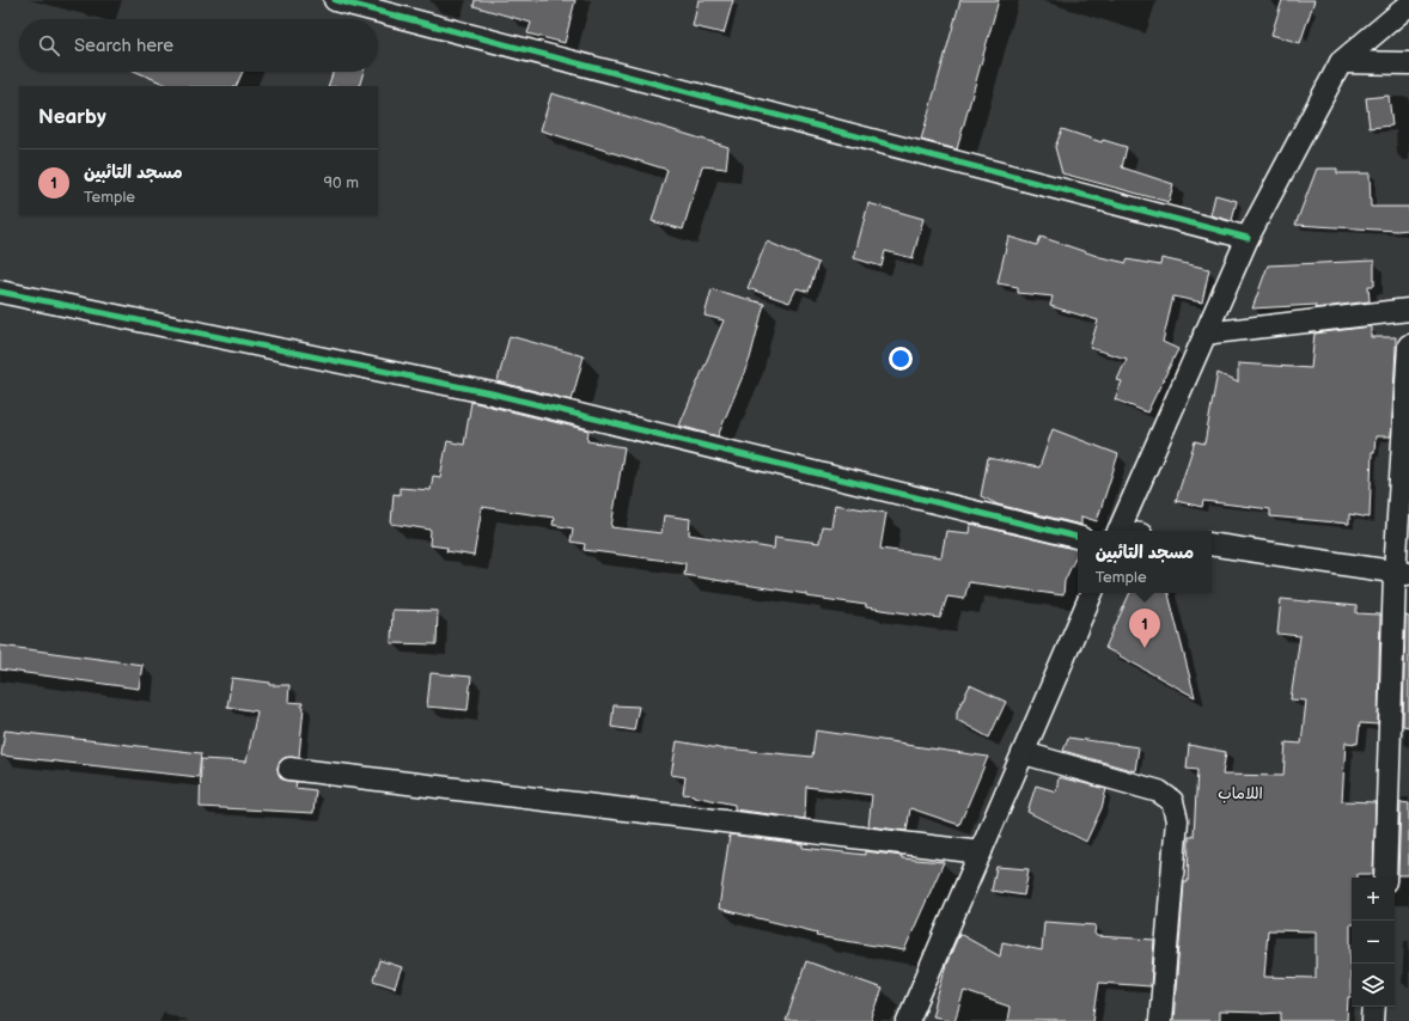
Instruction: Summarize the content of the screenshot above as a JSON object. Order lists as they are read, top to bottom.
{
  "districts": ["اللاماب"],
  "page": {
    "search": "Search here",
    "heading": "Nearby",
    "list": [
      {
        "mark": "1",
        "name": "مسجد التائبين",
        "note": "Temple",
        "value": "90 m"
      }
    ],
    "popup": ["مسجد التائبين", "Temple"],
    "pins": "1",
    "map_buttons": ["+", "−"]
  }
}
